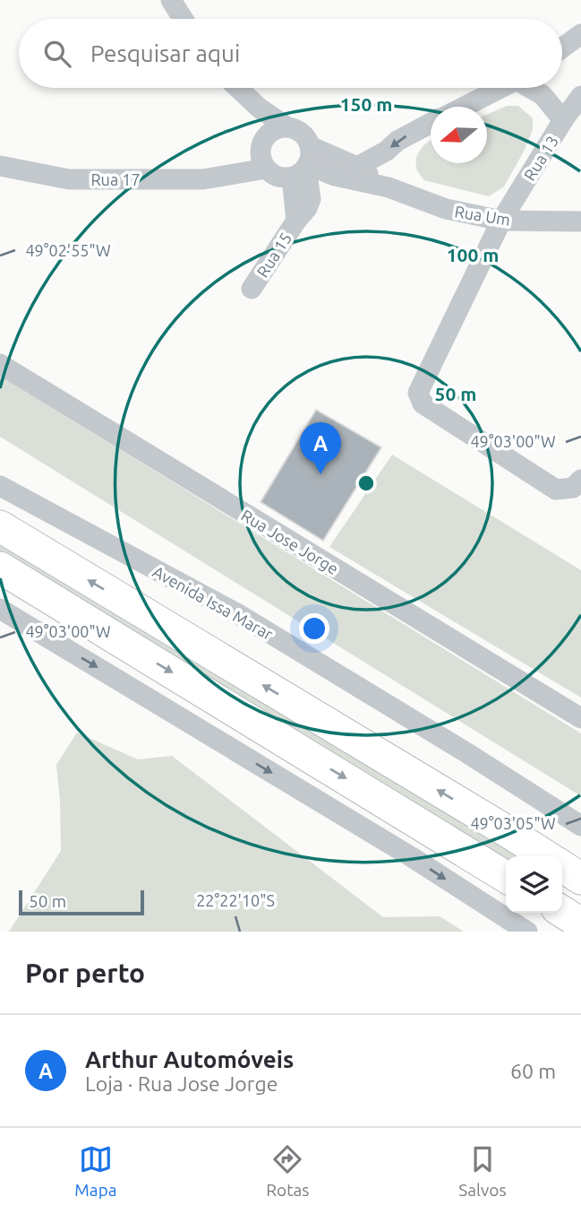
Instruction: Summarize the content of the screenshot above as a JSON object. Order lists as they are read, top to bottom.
{
  "streets": {
    "street": [
      "Rua 13",
      "Rua 17",
      "Rua Um",
      "Rua 15",
      "Rua Jose Jorge",
      "Avenida Issa Marar"
    ]
  },
  "crossings": [
    ["Rua 13", "Rua Um"],
    ["Rua 17", "Rua Um"],
    ["Rua 17", "Rua 15"],
    ["Rua Um", "Rua 15"]
  ],
  "scale_bar": "50 m",
  "north": "left",
  "page": {
    "search": "Pesquisar aqui",
    "pins": "A",
    "scale": "50 m",
    "heading": "Por perto",
    "list": [
      {
        "mark": "A",
        "name": "Arthur Automóveis",
        "note": "Loja · Rua Jose Jorge",
        "value": "60 m"
      }
    ],
    "nav": ["Mapa", "Rotas", "Salvos"]
  },
  "coordinates": [
    "49°02'55\"W",
    "49°03'00\"W",
    "49°03'05\"W",
    "22°22'10\"S"
  ],
  "rings": ["150 m", "100 m", "50 m"]
}
